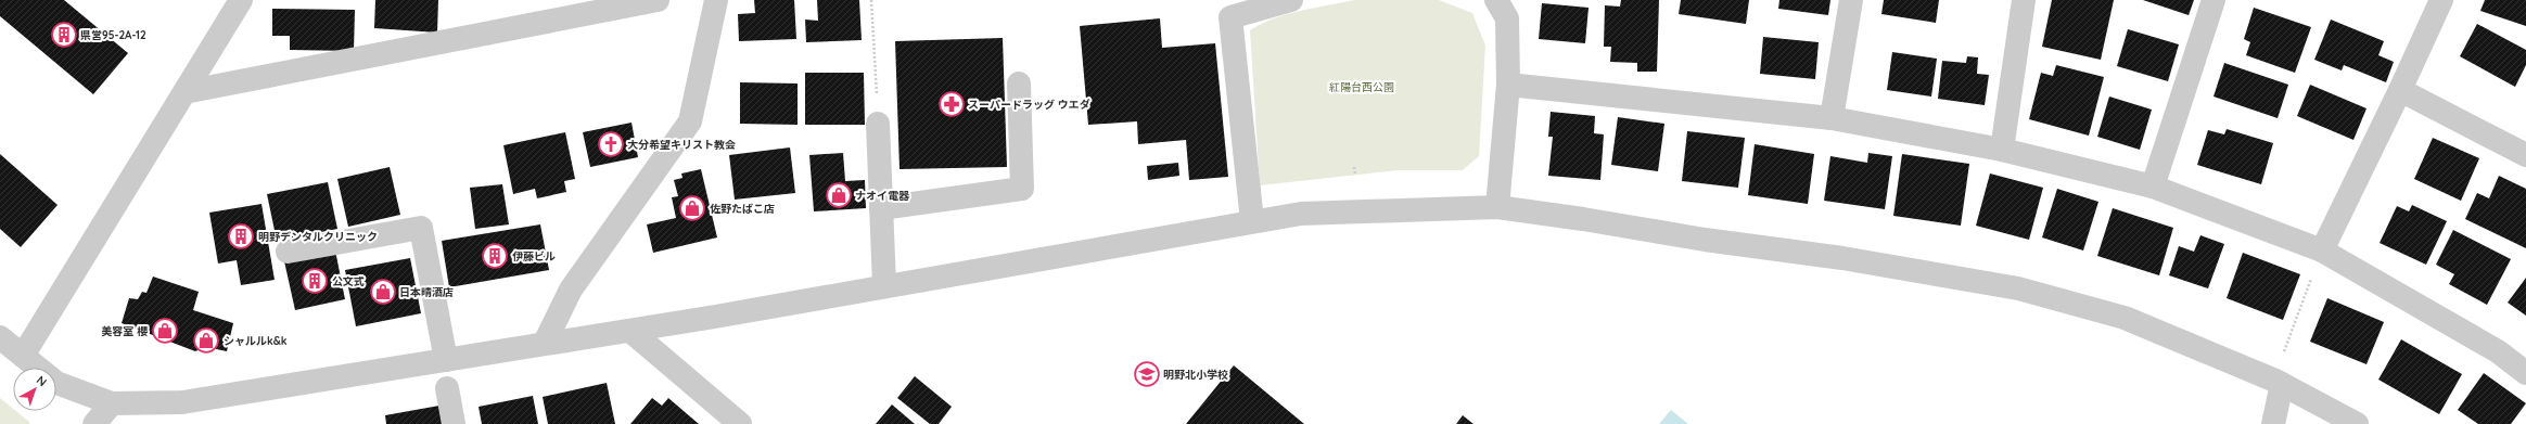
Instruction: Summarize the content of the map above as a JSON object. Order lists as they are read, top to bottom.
{
  "parks": ["紅陽台西公園"],
  "places": {
    "building": [
      "県営95-2A-12",
      "明野デンタルクリニック",
      "伊藤ビル",
      "公文式"
    ],
    "pharmacy": ["スーパードラッグ ウエダ"],
    "church": ["大分希望キリスト教会"],
    "shop": [
      "ナオイ電器",
      "佐野たばこ店",
      "日本晴酒店",
      "美容室 櫻",
      "シャルルk&k"
    ],
    "school or university": ["明野北小学校"]
  },
  "north": "top right"
}
